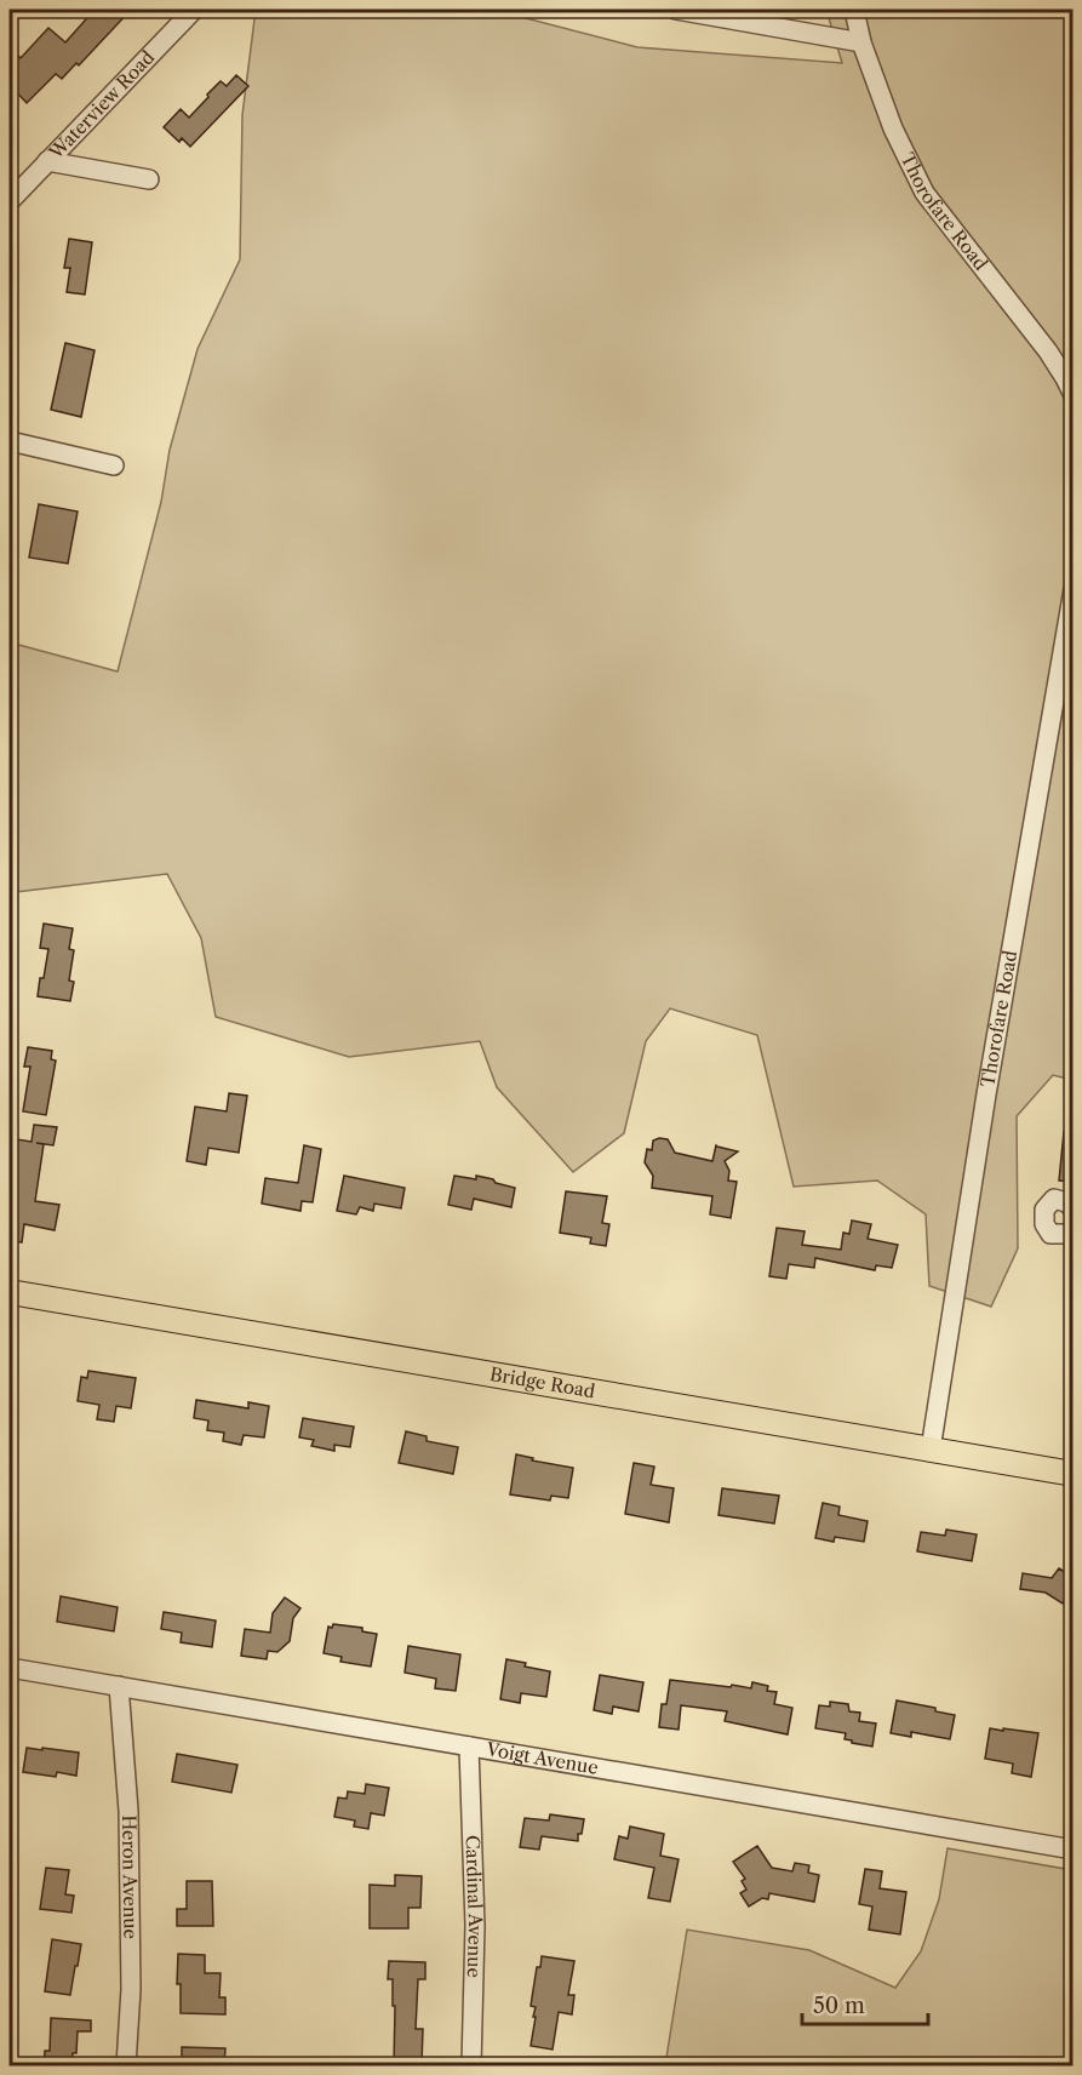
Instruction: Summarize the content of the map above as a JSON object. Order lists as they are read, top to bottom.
{
  "streets": {
    "main road": ["Bridge Road"],
    "street": [
      "Waterview Road",
      "Thorofare Road",
      "Voigt Avenue",
      "Heron Avenue",
      "Cardinal Avenue"
    ]
  },
  "crossings": [
    ["Thorofare Road", "Bridge Road"],
    ["Voigt Avenue", "Heron Avenue"],
    ["Voigt Avenue", "Cardinal Avenue"]
  ],
  "scale_bar": "50 m"
}
